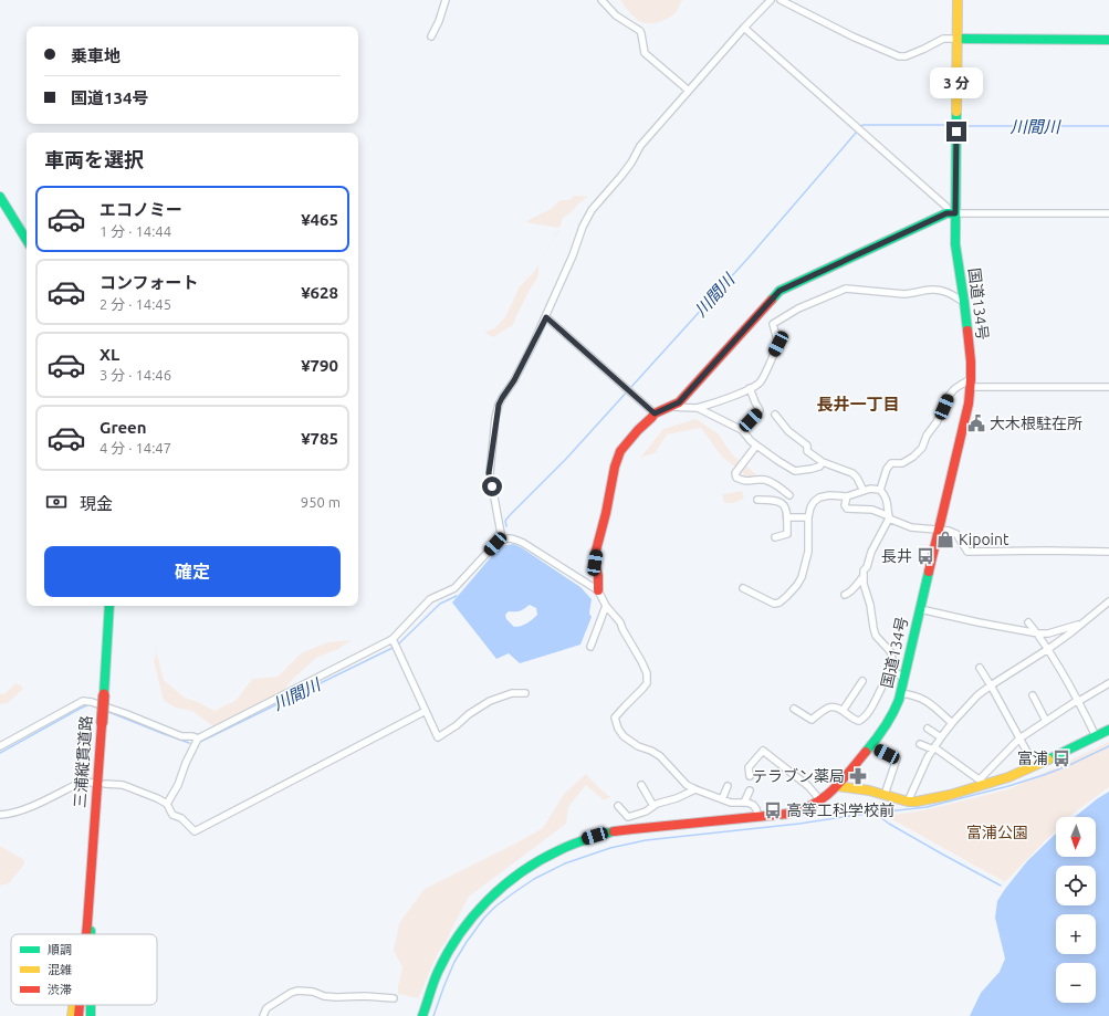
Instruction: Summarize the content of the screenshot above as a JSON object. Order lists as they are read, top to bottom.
{
  "streets": {
    "main road": ["国道134号", "三浦縦貫道路"]
  },
  "districts": ["長井一丁目"],
  "water": ["川間川"],
  "parks": ["富浦公園"],
  "places": {
    "public building": ["大木根駐在所"],
    "shop": ["Kipoint"],
    "bus stop": ["長井", "富浦", "高等工科学校前"],
    "pharmacy": ["テラブン薬局"]
  },
  "legend": ["順調", "混雑", "渋滞"],
  "north": "bottom",
  "page": {
    "banner": ["乗車地", "国道134号"],
    "bubble": "3 分",
    "heading": "車両を選択",
    "list": [
      {
        "name": "エコノミー",
        "note": "1 分 · 14:44",
        "value": "¥465"
      },
      {
        "name": "コンフォート",
        "note": "2 分 · 14:45",
        "value": "¥628"
      },
      {
        "name": "XL",
        "note": "3 分 · 14:46",
        "value": "¥790"
      },
      {
        "name": "Green",
        "note": "4 分 · 14:47",
        "value": "¥785"
      }
    ],
    "pay": ["現金", "950 m"],
    "buttons": "確定",
    "map_buttons": ["+", "−"]
  }
}
